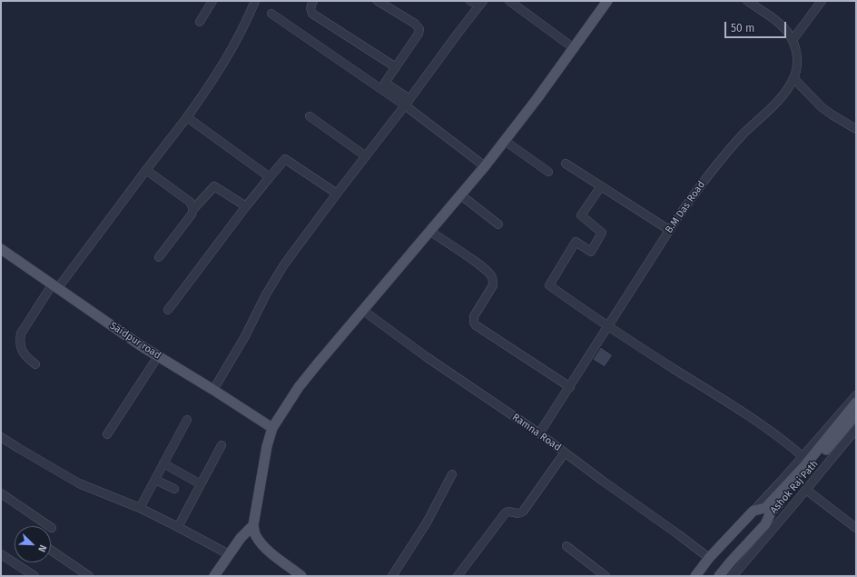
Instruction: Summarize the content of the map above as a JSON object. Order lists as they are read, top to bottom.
{
  "streets": {
    "main road": ["Saidpur road", "Ashok Raj Path"],
    "street": ["B.M Das Road", "Ramna Road"]
  },
  "crossings": [
    ["B.M Das Road", "Ramna Road"],
    ["Ramna Road", "Ashok Raj Path"]
  ],
  "scale_bar": "50 m",
  "north": "bottom right"
}
